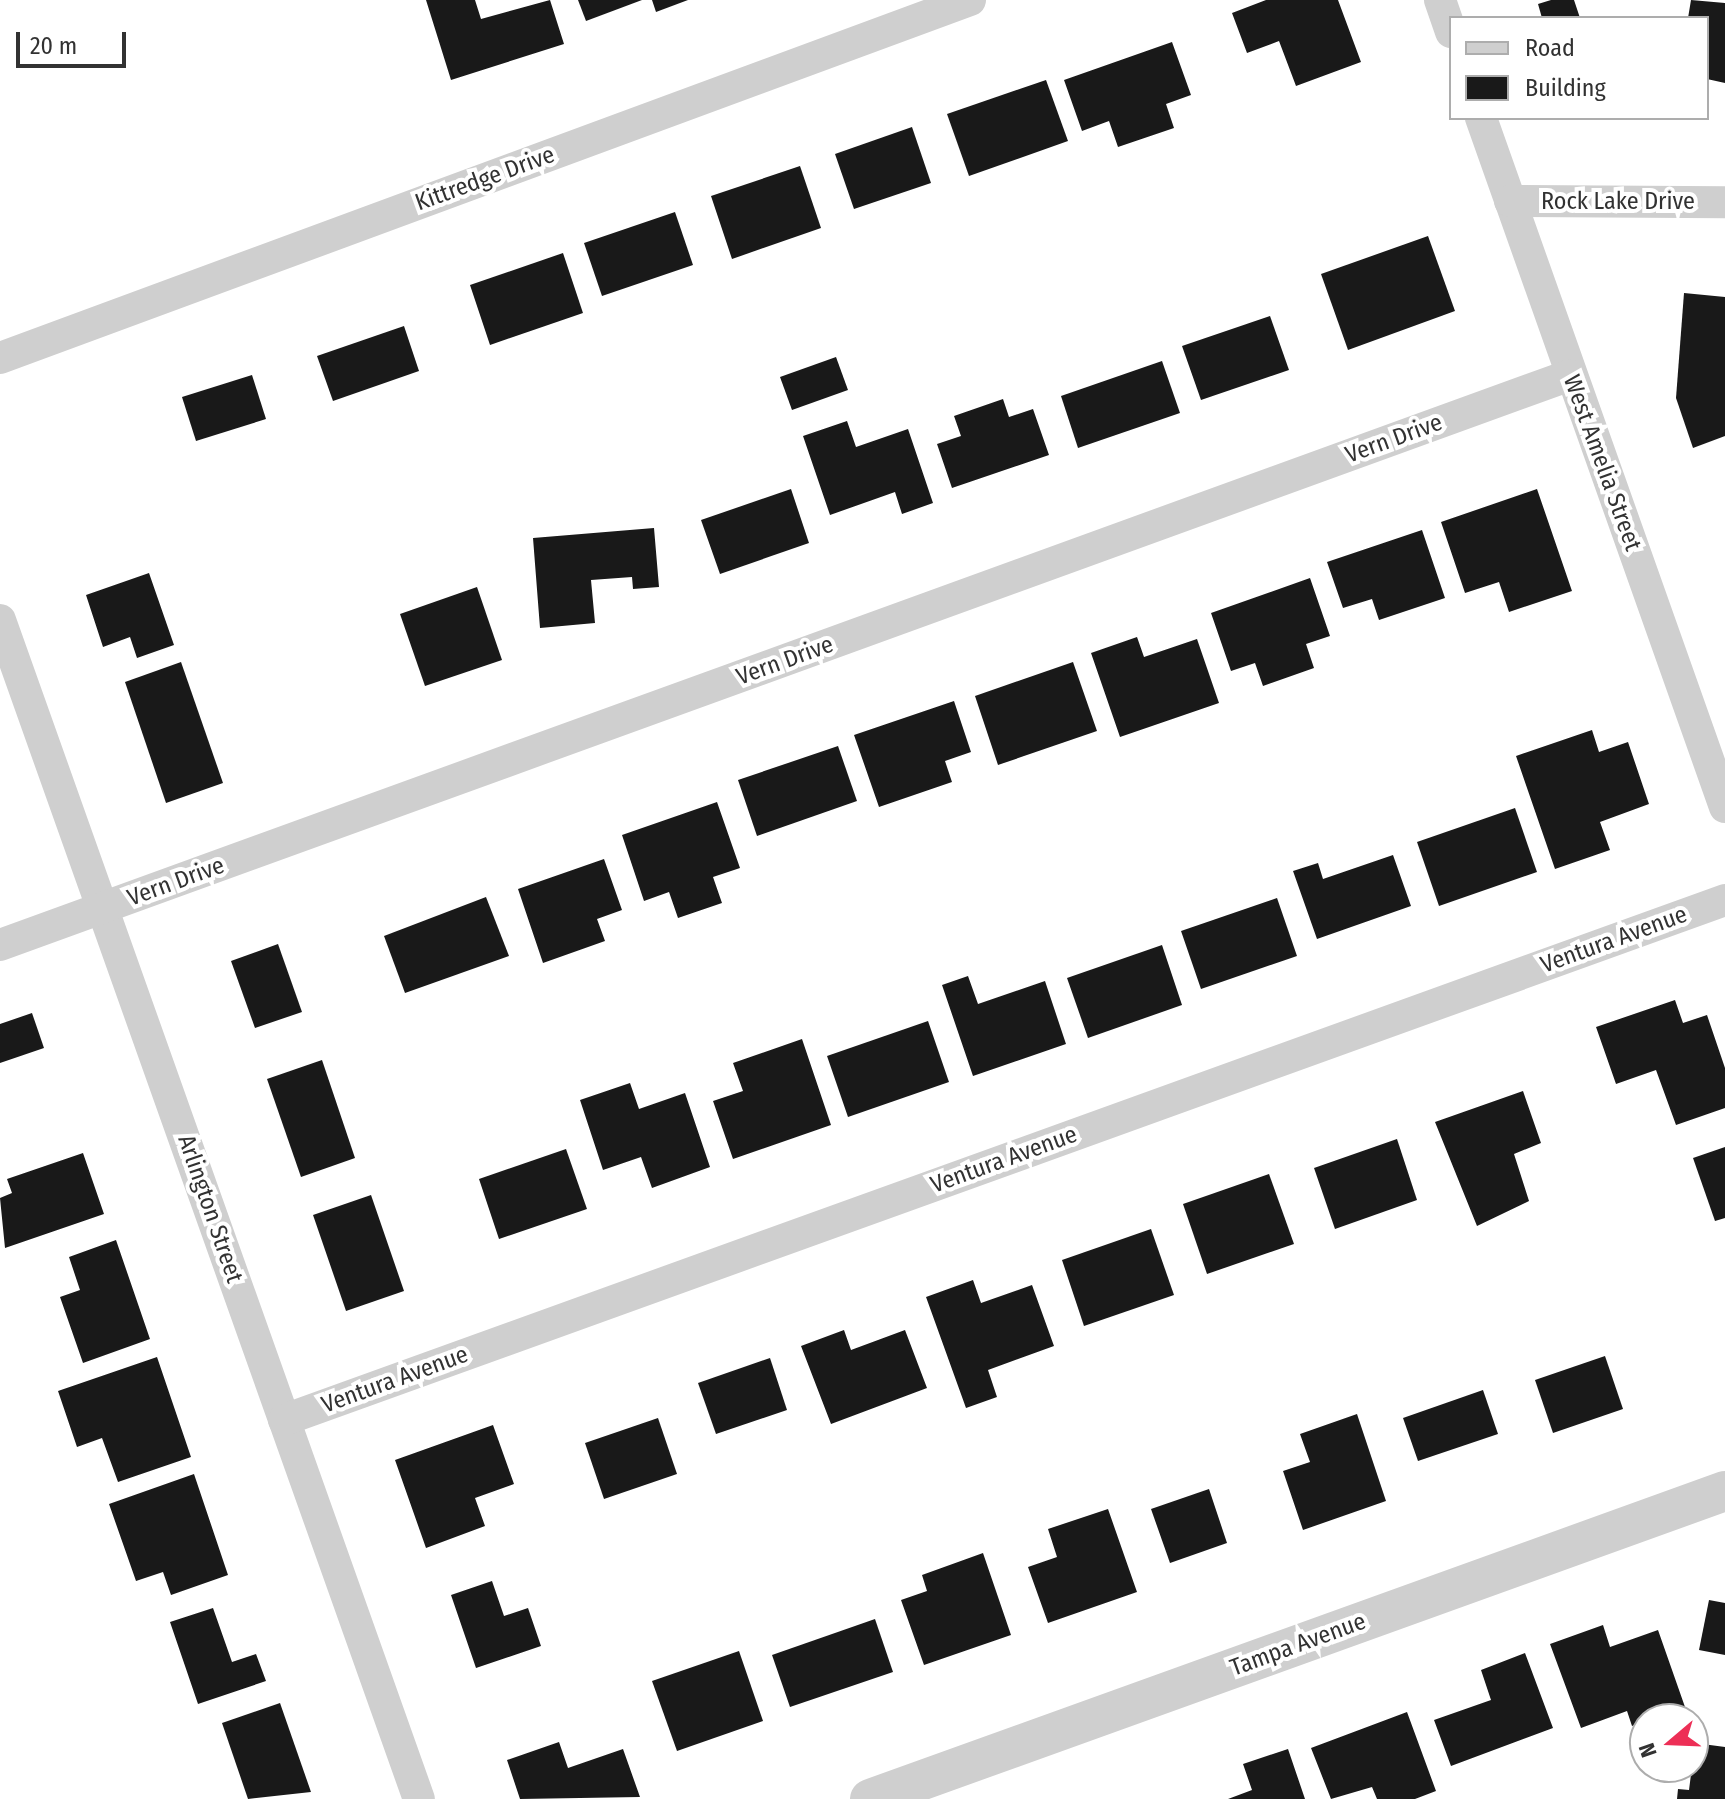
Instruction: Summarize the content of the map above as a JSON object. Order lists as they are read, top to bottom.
{
  "streets": {
    "street": [
      "Kittredge Drive",
      "Rock Lake Drive",
      "Vern Drive",
      "West Amelia Street",
      "Ventura Avenue",
      "Arlington Street",
      "Tampa Avenue"
    ]
  },
  "crossings": [
    ["Rock Lake Drive", "West Amelia Street"],
    ["Vern Drive", "West Amelia Street"],
    ["Vern Drive", "Arlington Street"],
    ["Ventura Avenue", "Arlington Street"]
  ],
  "legend": ["Road", "Building"],
  "scale_bar": "20 m",
  "north": "left"
}
